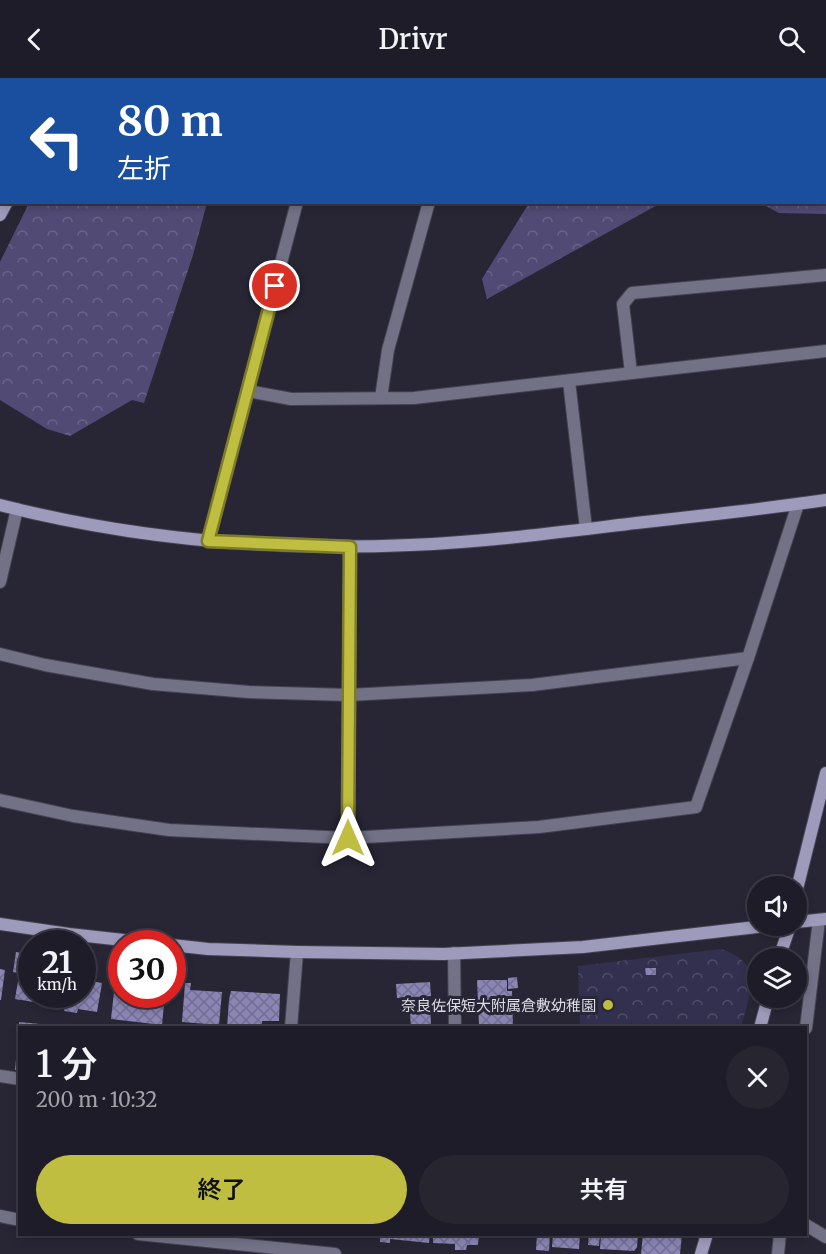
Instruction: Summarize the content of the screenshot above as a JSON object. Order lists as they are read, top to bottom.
{
  "places": ["奈良佐保短大附属倉敷幼稚園"],
  "page": {
    "header": "Drivr",
    "turn": ["80 m", "左折"],
    "speed": "21 km/h",
    "limit": "30",
    "heading": ["1 分", "200 m · 10:32"],
    "buttons": ["終了", "共有"]
  }
}
